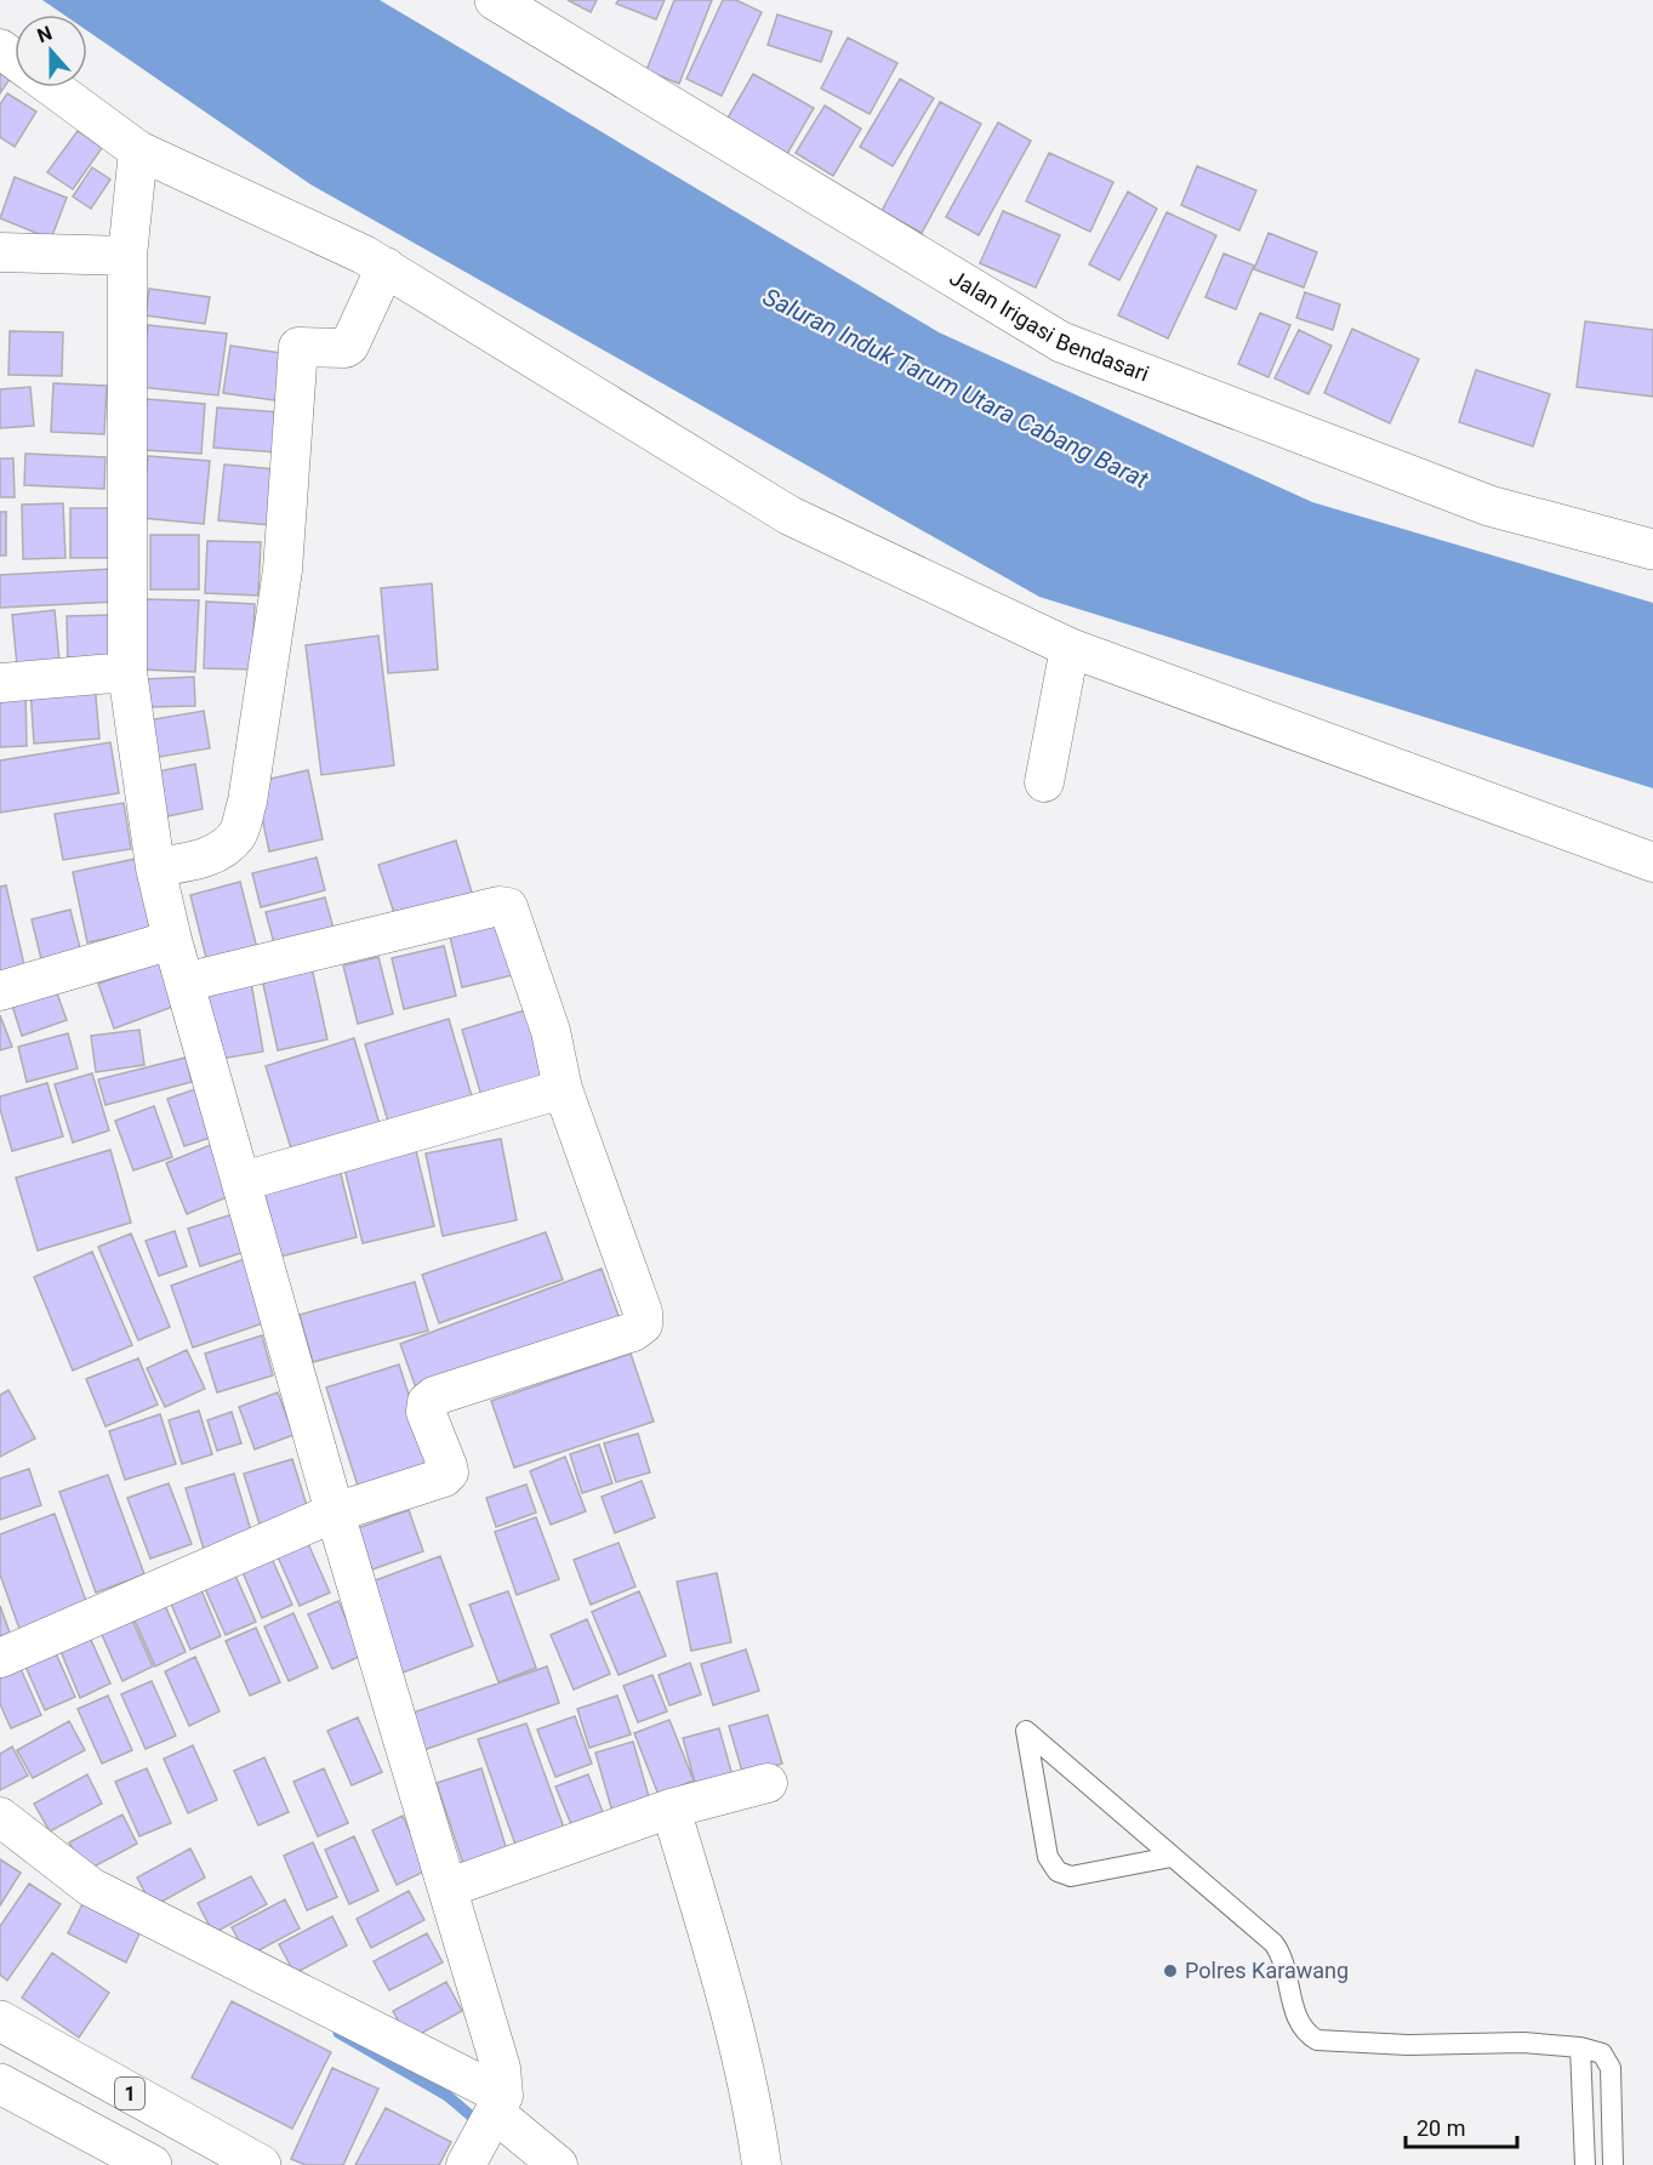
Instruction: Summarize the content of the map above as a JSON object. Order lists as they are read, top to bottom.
{
  "streets": {
    "street": ["Jalan Irigasi Bendasari", "1"]
  },
  "water": ["Saluran Induk Tarum Utara Cabang Barat"],
  "places": ["Polres Karawang"],
  "scale_bar": "20 m",
  "north": "top"
}
